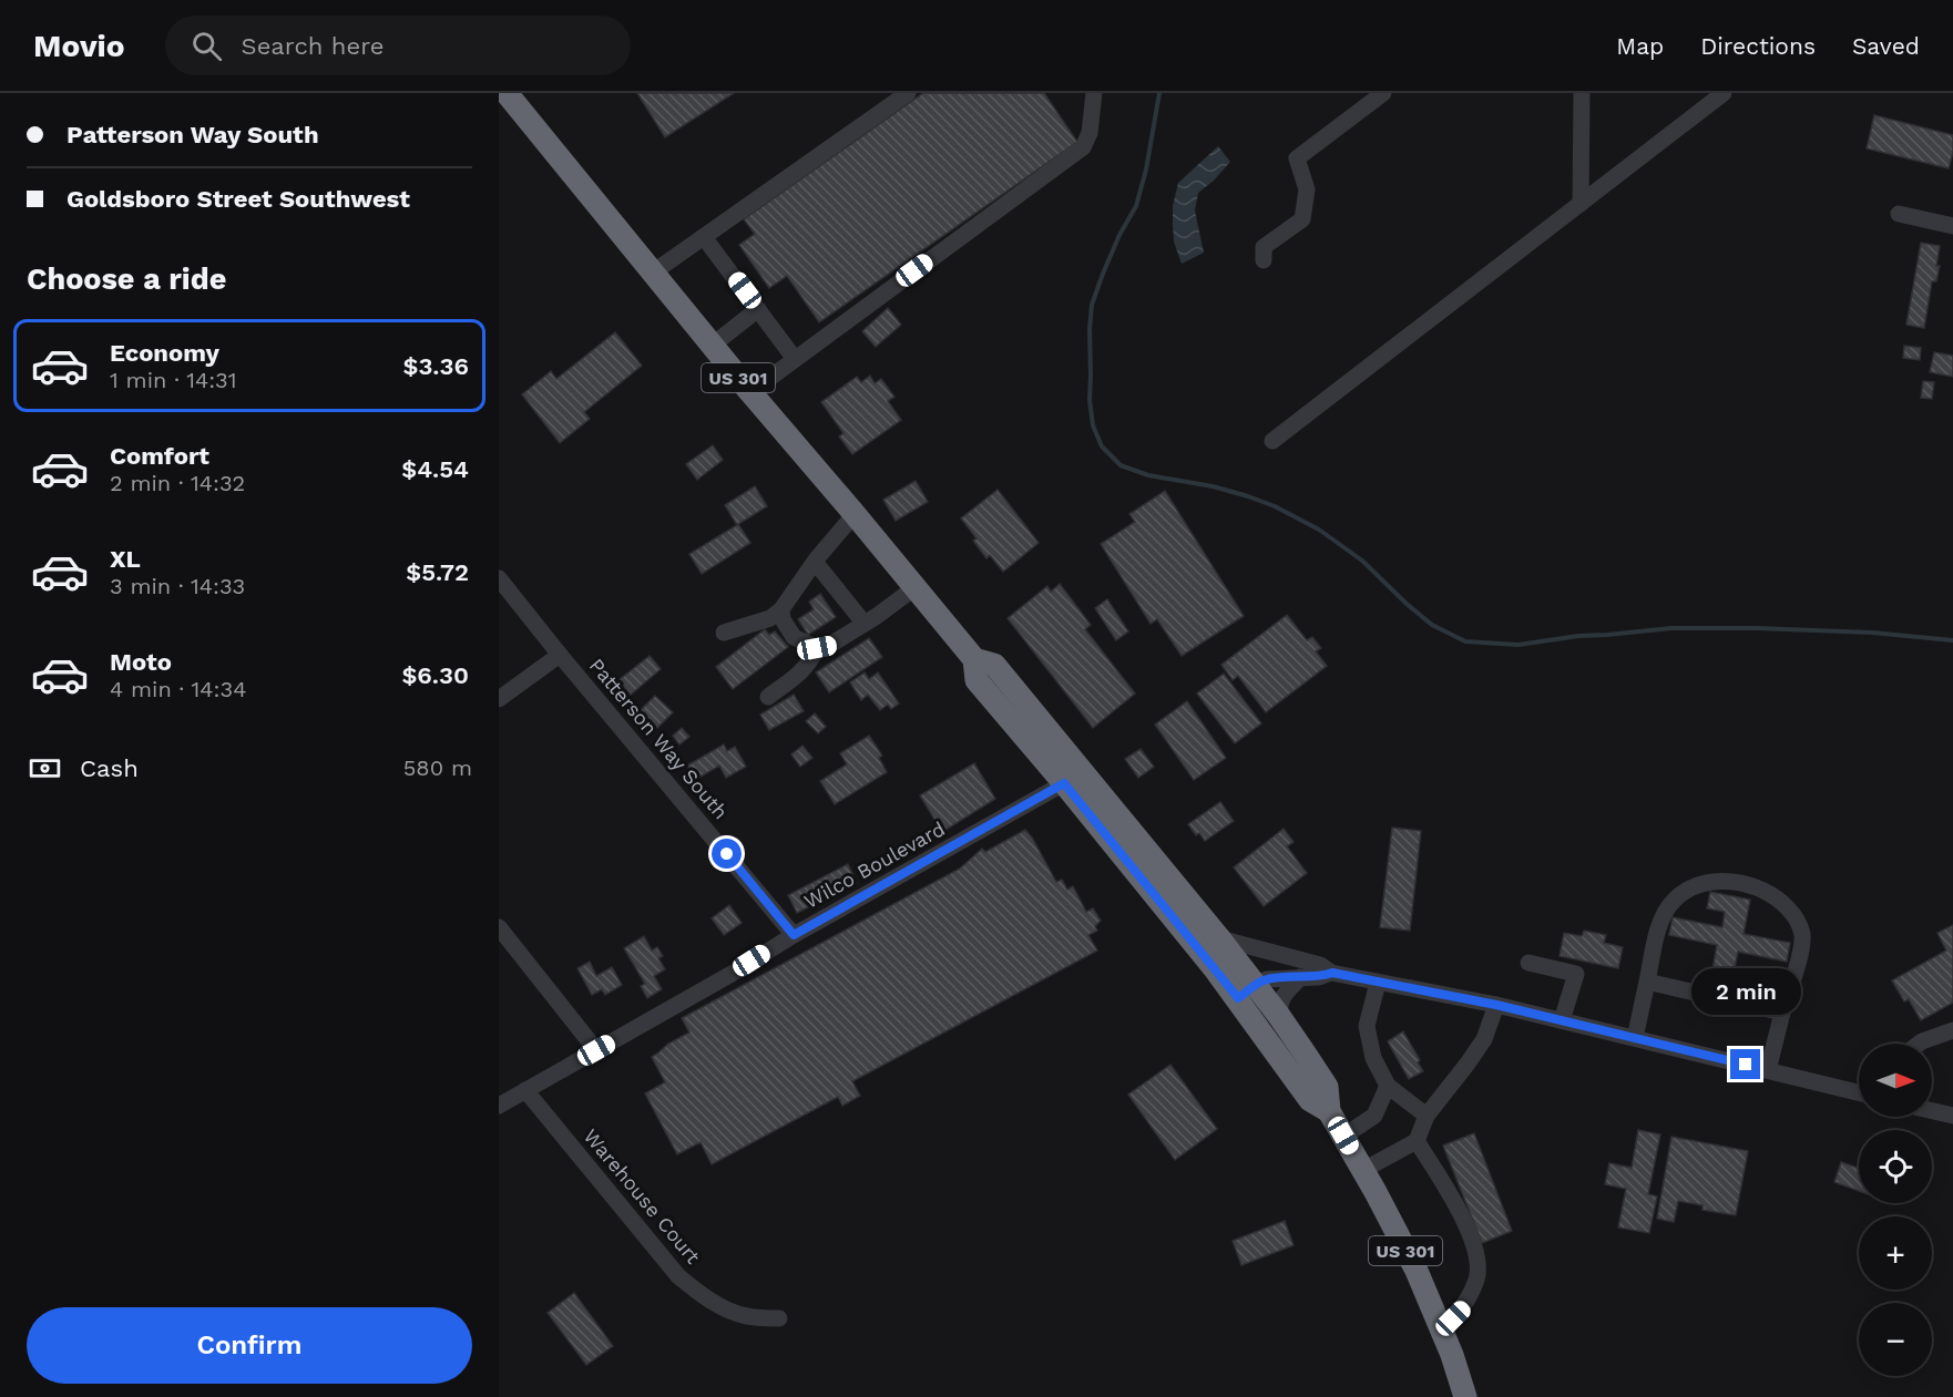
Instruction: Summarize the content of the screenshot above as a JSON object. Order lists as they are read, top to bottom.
{
  "streets": {
    "highway": ["US 301"],
    "street": ["Patterson Way South", "Wilco Boulevard", "Warehouse Court"]
  },
  "crossings": [
    ["US 301", "Wilco Boulevard"],
    ["Patterson Way South", "Wilco Boulevard"],
    ["Wilco Boulevard", "Warehouse Court"]
  ],
  "north": "right",
  "page": {
    "header": "Movio",
    "search": "Search here",
    "nav": ["Map", "Directions", "Saved"],
    "banner": ["Patterson Way South", "Goldsboro Street Southwest"],
    "heading": "Choose a ride",
    "list": [
      {
        "name": "Economy",
        "note": "1 min · 14:31",
        "value": "$3.36"
      },
      {
        "name": "Comfort",
        "note": "2 min · 14:32",
        "value": "$4.54"
      },
      {
        "name": "XL",
        "note": "3 min · 14:33",
        "value": "$5.72"
      },
      {
        "name": "Moto",
        "note": "4 min · 14:34",
        "value": "$6.30"
      }
    ],
    "pay": ["Cash", "580 m"],
    "bubble": "2 min",
    "map_buttons": ["+", "−"],
    "buttons": "Confirm"
  }
}
